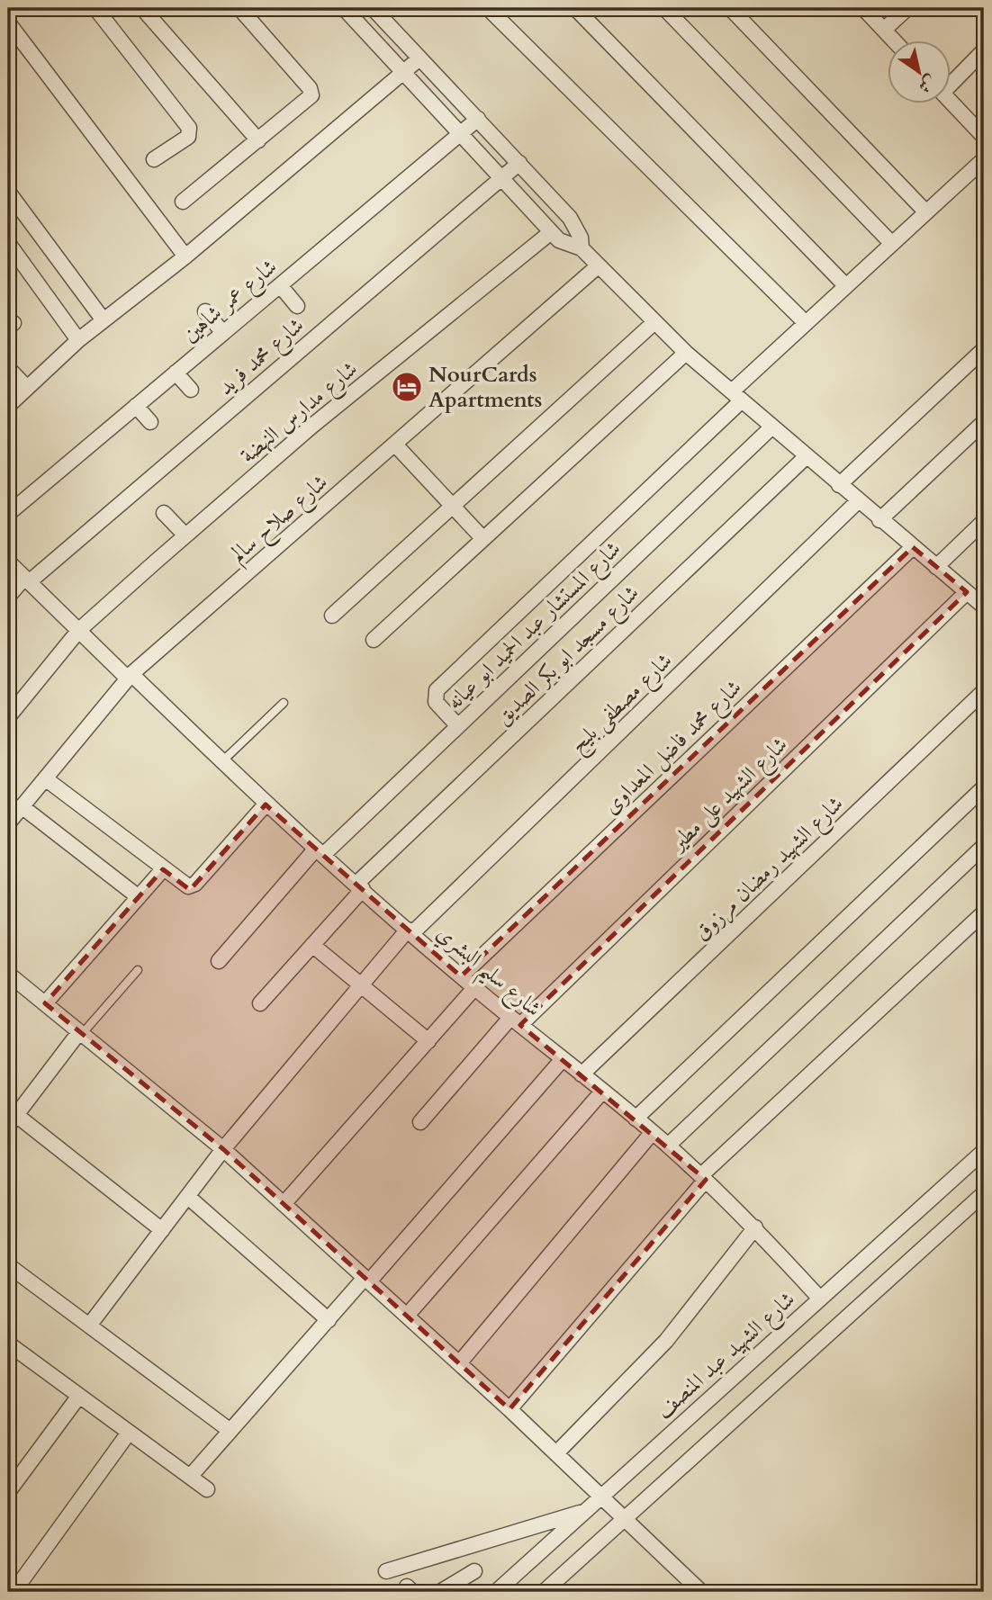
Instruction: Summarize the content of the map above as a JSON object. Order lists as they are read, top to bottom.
{
  "streets": {
    "street": [
      "شارع عمر شاهين",
      "شارع محمد فريد",
      "شارع مدارس النهضة",
      "شارع صلاح سالم",
      "شارع المستشار عبد الحميد ابو عيانه",
      "شارع مسجد ابو بكر الصديق",
      "شارع مصطفى بليح",
      "شارع محمد فاضل المعداوى",
      "شارع الشهيد على مطير",
      "شارع الشهيد رمضان مرزوق",
      "شارع سليم البشري",
      "شارع الشهيد عبد المنصف"
    ]
  },
  "crossings": [
    ["شارع محمد فريد", "شارع سليم البشري"],
    ["شارع مدارس النهضة", "شارع سليم البشري"],
    ["شارع صلاح سالم", "شارع سليم البشري"],
    ["شارع المستشار عبد الحميد ابو عيانه", "شارع سليم البشري"],
    ["شارع مسجد ابو بكر الصديق", "شارع سليم البشري"],
    ["شارع مصطفى بليح", "شارع سليم البشري"],
    ["شارع محمد فاضل المعداوى", "شارع سليم البشري"],
    ["شارع الشهيد على مطير", "شارع سليم البشري"],
    ["شارع الشهيد رمضان مرزوق", "شارع سليم البشري"],
    ["شارع سليم البشري", "شارع الشهيد عبد المنصف"]
  ],
  "places": {
    "hotel": ["NourCards Apartments"]
  },
  "north": "bottom right"
}
